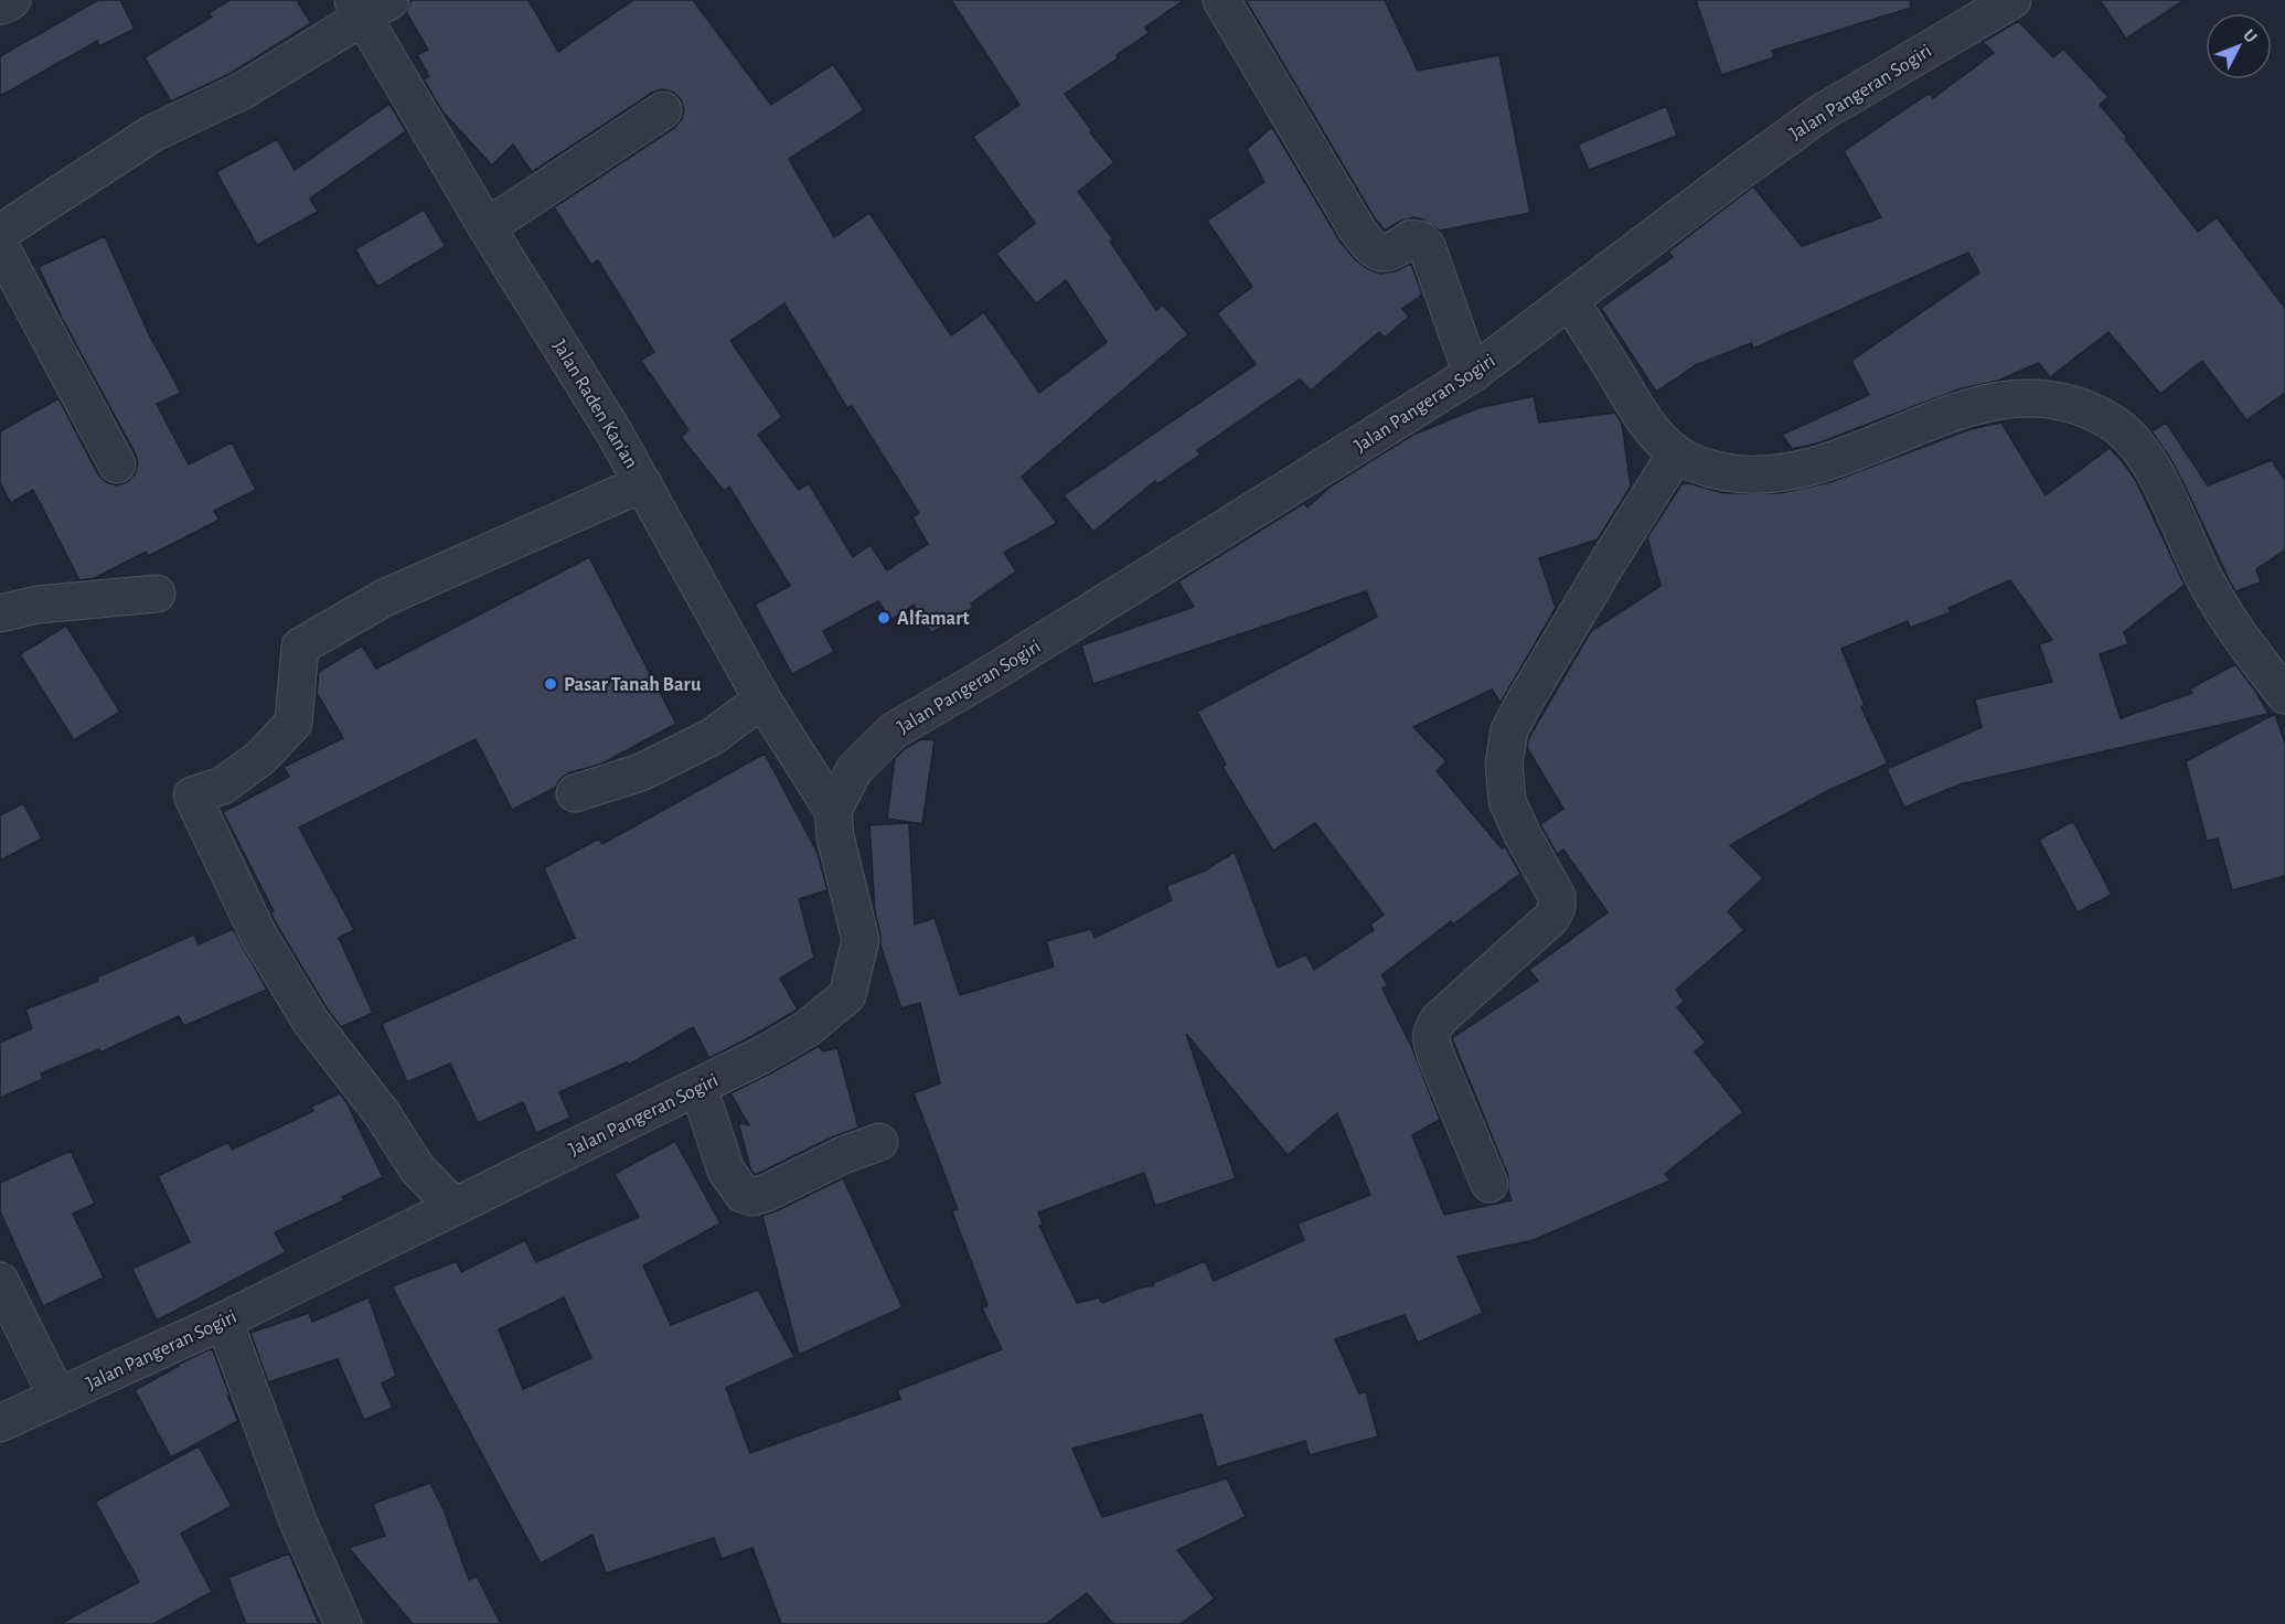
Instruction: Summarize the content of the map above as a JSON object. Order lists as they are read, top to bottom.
{
  "streets": {
    "street": ["Jalan Pangeran Sogiri", "Jalan Raden Kan'an"]
  },
  "crossings": [
    ["Jalan Pangeran Sogiri", "Jalan Raden Kan'an"]
  ],
  "places": ["Alfamart", "Pasar Tanah Baru"],
  "north": "top right"
}
